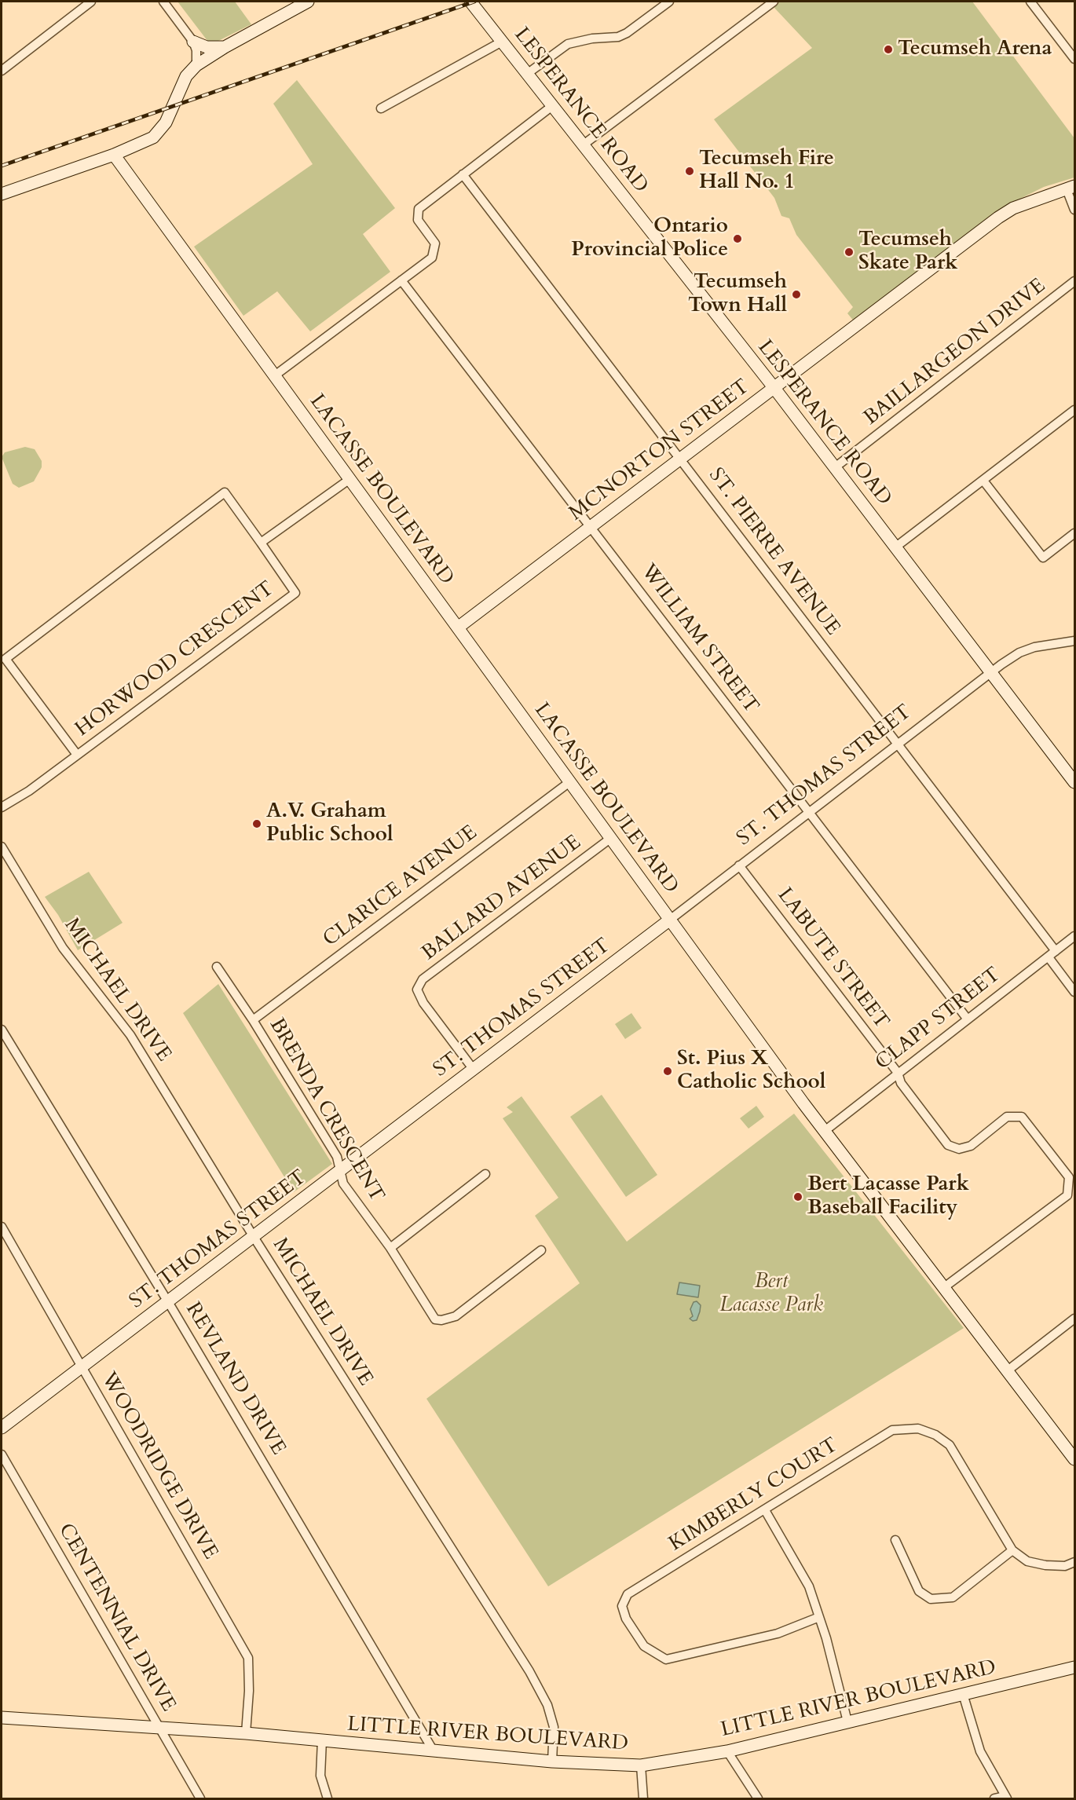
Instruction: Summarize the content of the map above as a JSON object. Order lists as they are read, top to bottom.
{
  "streets": {
    "street": [
      "LESPERANCE ROAD",
      "BAILLARGEON DRIVE",
      "MCNORTON STREET",
      "LACASSE BOULEVARD",
      "ST. PIERRE AVENUE",
      "WILLIAM STREET",
      "HORWOOD CRESCENT",
      "ST. THOMAS STREET",
      "CLARICE AVENUE",
      "BALLARD AVENUE",
      "LABUTE STREET",
      "MICHAEL DRIVE",
      "CLAPP STREET",
      "BRENDA CRESCENT",
      "REVLAND DRIVE",
      "WOODRIDGE DRIVE",
      "KIMBERLY COURT",
      "CENTENNIAL DRIVE",
      "LITTLE RIVER BOULEVARD"
    ]
  },
  "crossings": [
    ["LESPERANCE ROAD", "BAILLARGEON DRIVE"],
    ["LESPERANCE ROAD", "MCNORTON STREET"],
    ["LESPERANCE ROAD", "ST. THOMAS STREET"],
    ["MCNORTON STREET", "LACASSE BOULEVARD"],
    ["MCNORTON STREET", "ST. PIERRE AVENUE"],
    ["MCNORTON STREET", "WILLIAM STREET"],
    ["LACASSE BOULEVARD", "ST. THOMAS STREET"],
    ["LACASSE BOULEVARD", "CLARICE AVENUE"],
    ["LACASSE BOULEVARD", "BALLARD AVENUE"],
    ["LACASSE BOULEVARD", "LABUTE STREET"],
    ["LACASSE BOULEVARD", "CLAPP STREET"],
    ["ST. PIERRE AVENUE", "ST. THOMAS STREET"],
    ["ST. PIERRE AVENUE", "CLAPP STREET"],
    ["WILLIAM STREET", "ST. THOMAS STREET"],
    ["WILLIAM STREET", "CLAPP STREET"],
    ["ST. THOMAS STREET", "BALLARD AVENUE"],
    ["ST. THOMAS STREET", "LABUTE STREET"],
    ["ST. THOMAS STREET", "MICHAEL DRIVE"],
    ["ST. THOMAS STREET", "BRENDA CRESCENT"],
    ["ST. THOMAS STREET", "REVLAND DRIVE"],
    ["ST. THOMAS STREET", "WOODRIDGE DRIVE"],
    ["CLARICE AVENUE", "BRENDA CRESCENT"],
    ["LABUTE STREET", "CLAPP STREET"],
    ["MICHAEL DRIVE", "LITTLE RIVER BOULEVARD"],
    ["REVLAND DRIVE", "LITTLE RIVER BOULEVARD"],
    ["WOODRIDGE DRIVE", "LITTLE RIVER BOULEVARD"],
    ["CENTENNIAL DRIVE", "LITTLE RIVER BOULEVARD"]
  ],
  "parks": ["Bert Lacasse Park"],
  "places": [
    "Tecumseh Arena",
    "Tecumseh Fire Hall No. 1",
    "Ontario Provincial Police",
    "Tecumseh Skate Park",
    "Tecumseh Town Hall",
    "A.V. Graham Public School",
    "St. Pius X Catholic School",
    "Bert Lacasse Park Baseball Facility"
  ]
}
